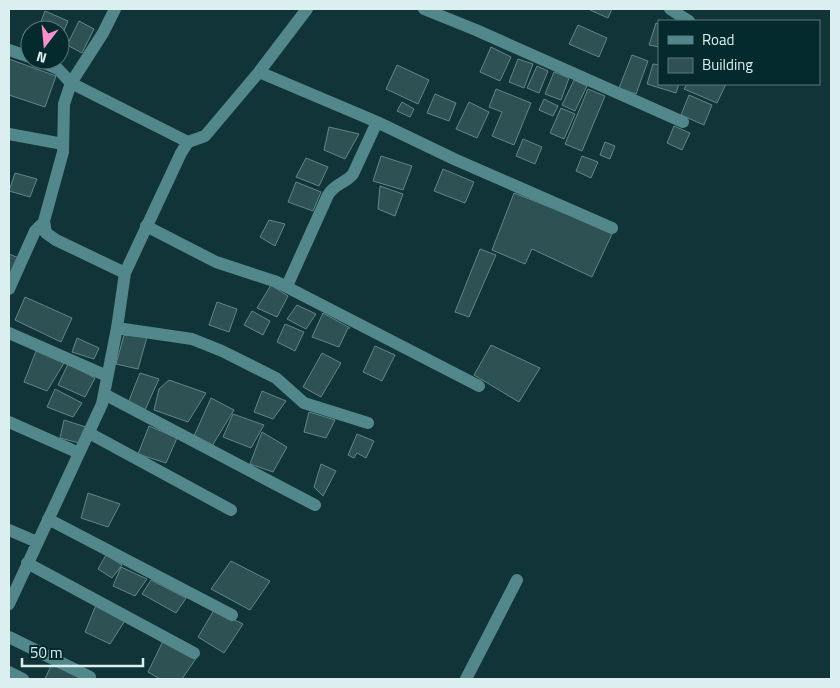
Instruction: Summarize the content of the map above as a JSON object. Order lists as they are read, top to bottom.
{
  "legend": ["Road", "Building"],
  "scale_bar": "50 m",
  "north": "bottom"
}
